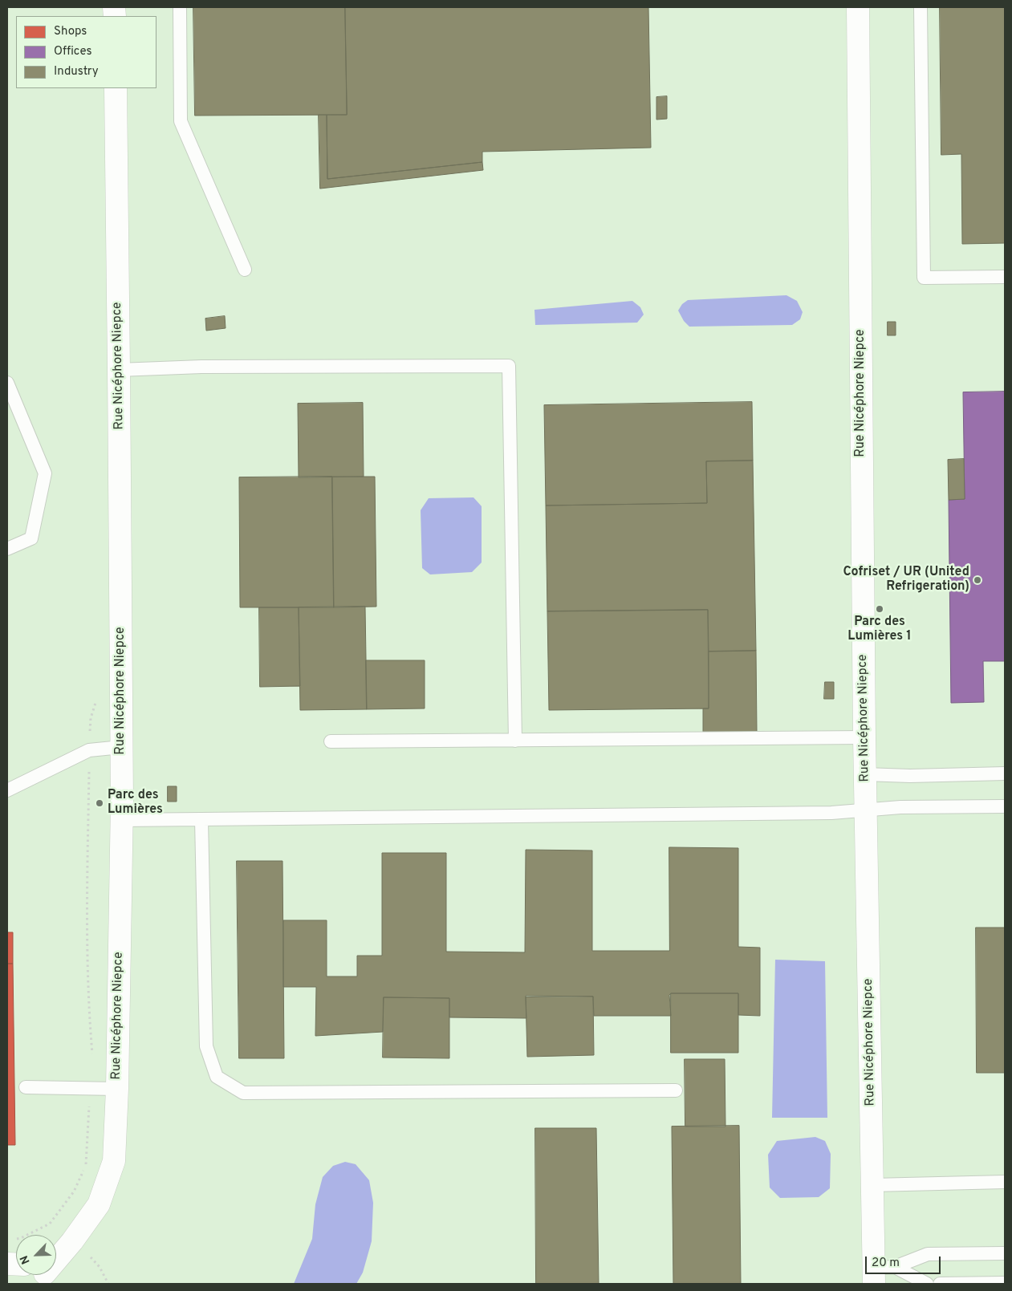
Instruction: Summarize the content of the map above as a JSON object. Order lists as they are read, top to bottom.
{
  "streets": {
    "street": ["Rue Nicéphore Niepce"]
  },
  "places": ["Cofriset / UR (United Refrigeration)", "Parc des Lumières 1", "Parc des Lumières"],
  "legend": ["Shops", "Offices", "Industry"],
  "scale_bar": "20 m",
  "north": "bottom left"
}
